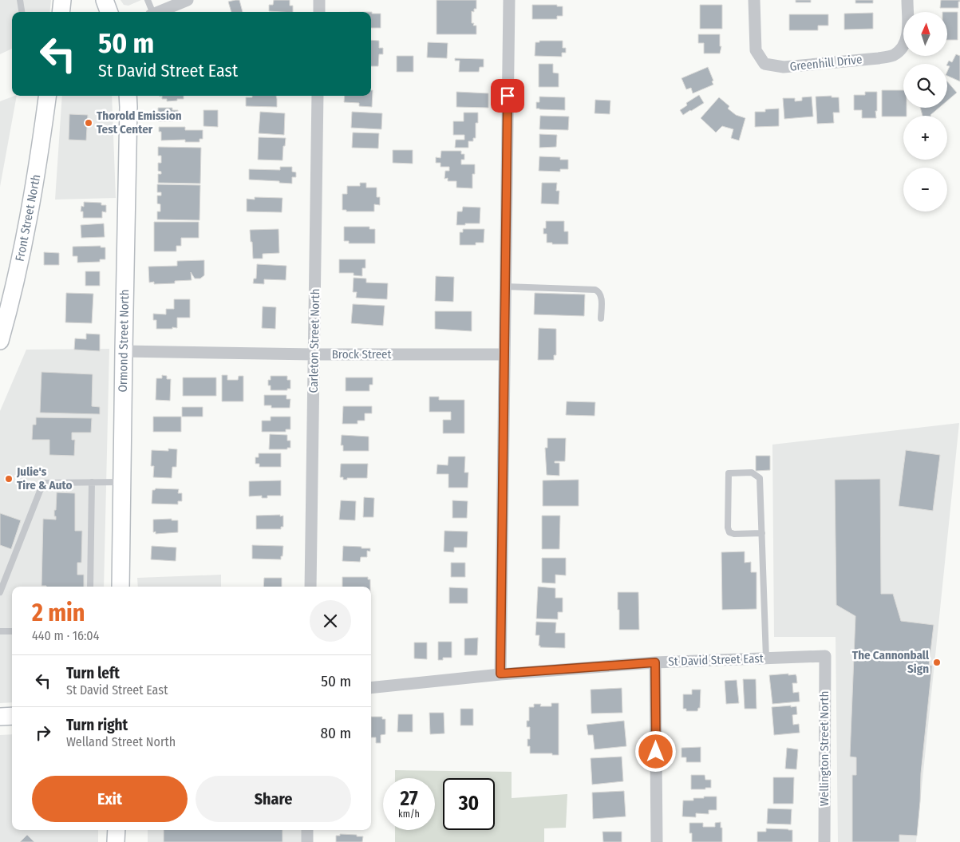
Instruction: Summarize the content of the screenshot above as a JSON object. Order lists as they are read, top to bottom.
{
  "streets": {
    "main road": ["Front Street North", "Ormond Street North"],
    "street": [
      "Greenhill Drive",
      "Carleton Street North",
      "Brock Street",
      "St David Street East",
      "Wellington Street North"
    ]
  },
  "crossings": [
    ["Ormond Street North", "Brock Street"],
    ["Carleton Street North", "Brock Street"],
    ["St David Street East", "Wellington Street North"]
  ],
  "places": ["Thorold Emission Test Center", "Julie's Tire & Auto", "The Cannonball Sign"],
  "north": "top",
  "page": {
    "map_buttons": ["+", "−"],
    "turn": ["50 m", "St David Street East"],
    "heading": ["2 min", "440 m · 16:04"],
    "list": [
      {
        "name": "Turn left",
        "note": "St David Street East",
        "value": "50 m"
      },
      {
        "name": "Turn right",
        "note": "Welland Street North",
        "value": "80 m"
      }
    ],
    "buttons": ["Exit", "Share"],
    "speed": "27 km/h",
    "limit": "30"
  }
}
